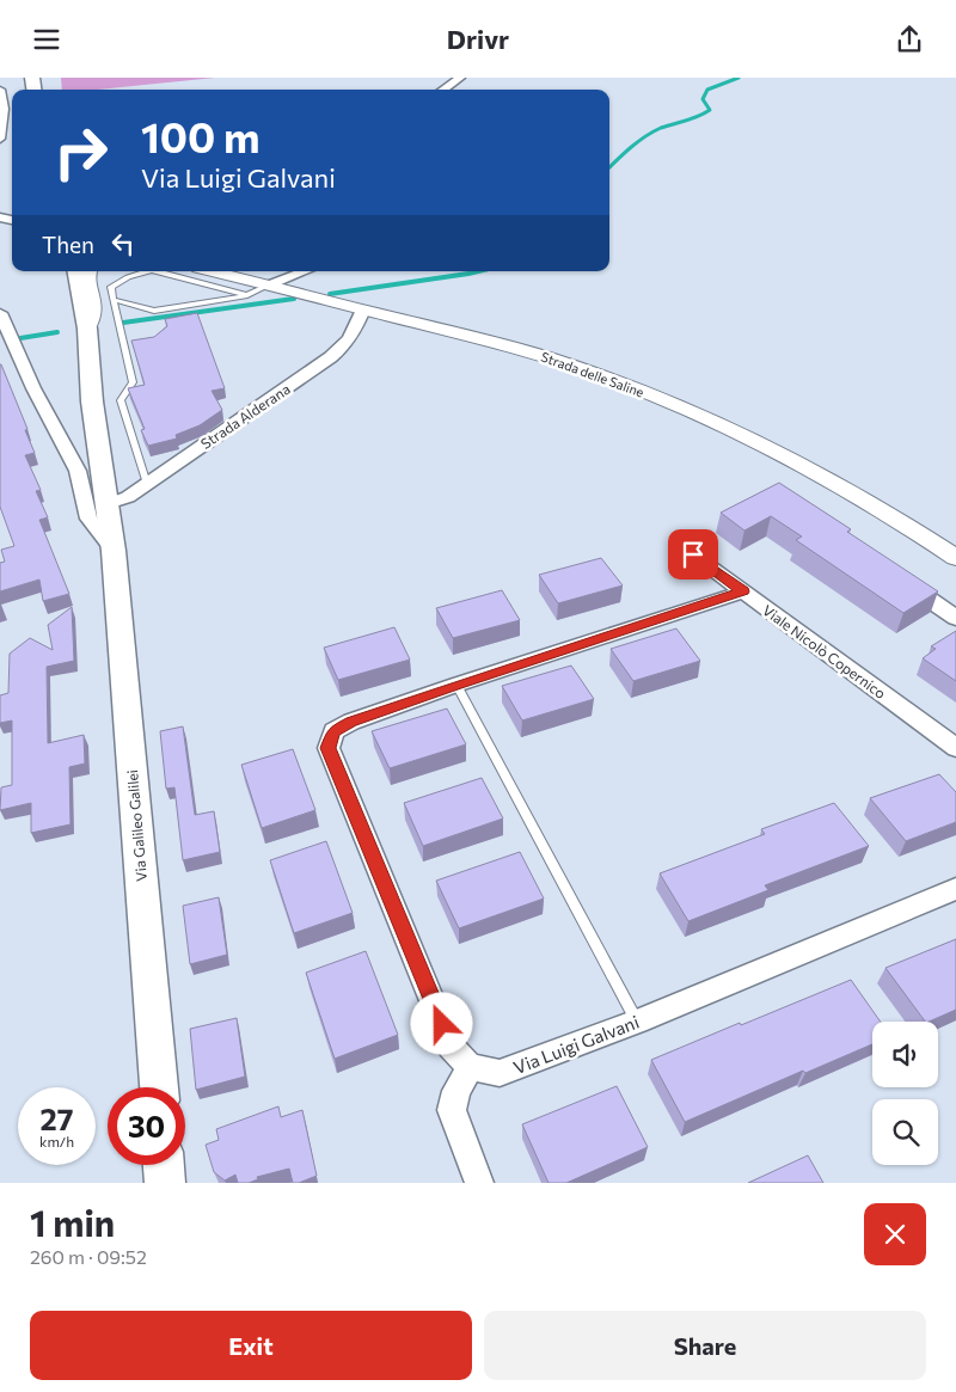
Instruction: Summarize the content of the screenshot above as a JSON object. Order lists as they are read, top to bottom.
{
  "streets": {
    "main road": ["Via Galileo Galilei"],
    "street": [
      "Strada delle Saline",
      "Strada Alderana",
      "Viale Nicolò Copernico",
      "Via Luigi Galvani"
    ]
  },
  "crossings": [
    ["Strada delle Saline", "Strada Alderana"],
    ["Strada Alderana", "Via Galileo Galilei"]
  ],
  "page": {
    "header": "Drivr",
    "turn": ["100 m", "Via Luigi Galvani"],
    "then": "Then",
    "speed": "27 km/h",
    "limit": "30",
    "heading": ["1 min", "260 m · 09:52"],
    "buttons": ["Exit", "Share"]
  }
}
